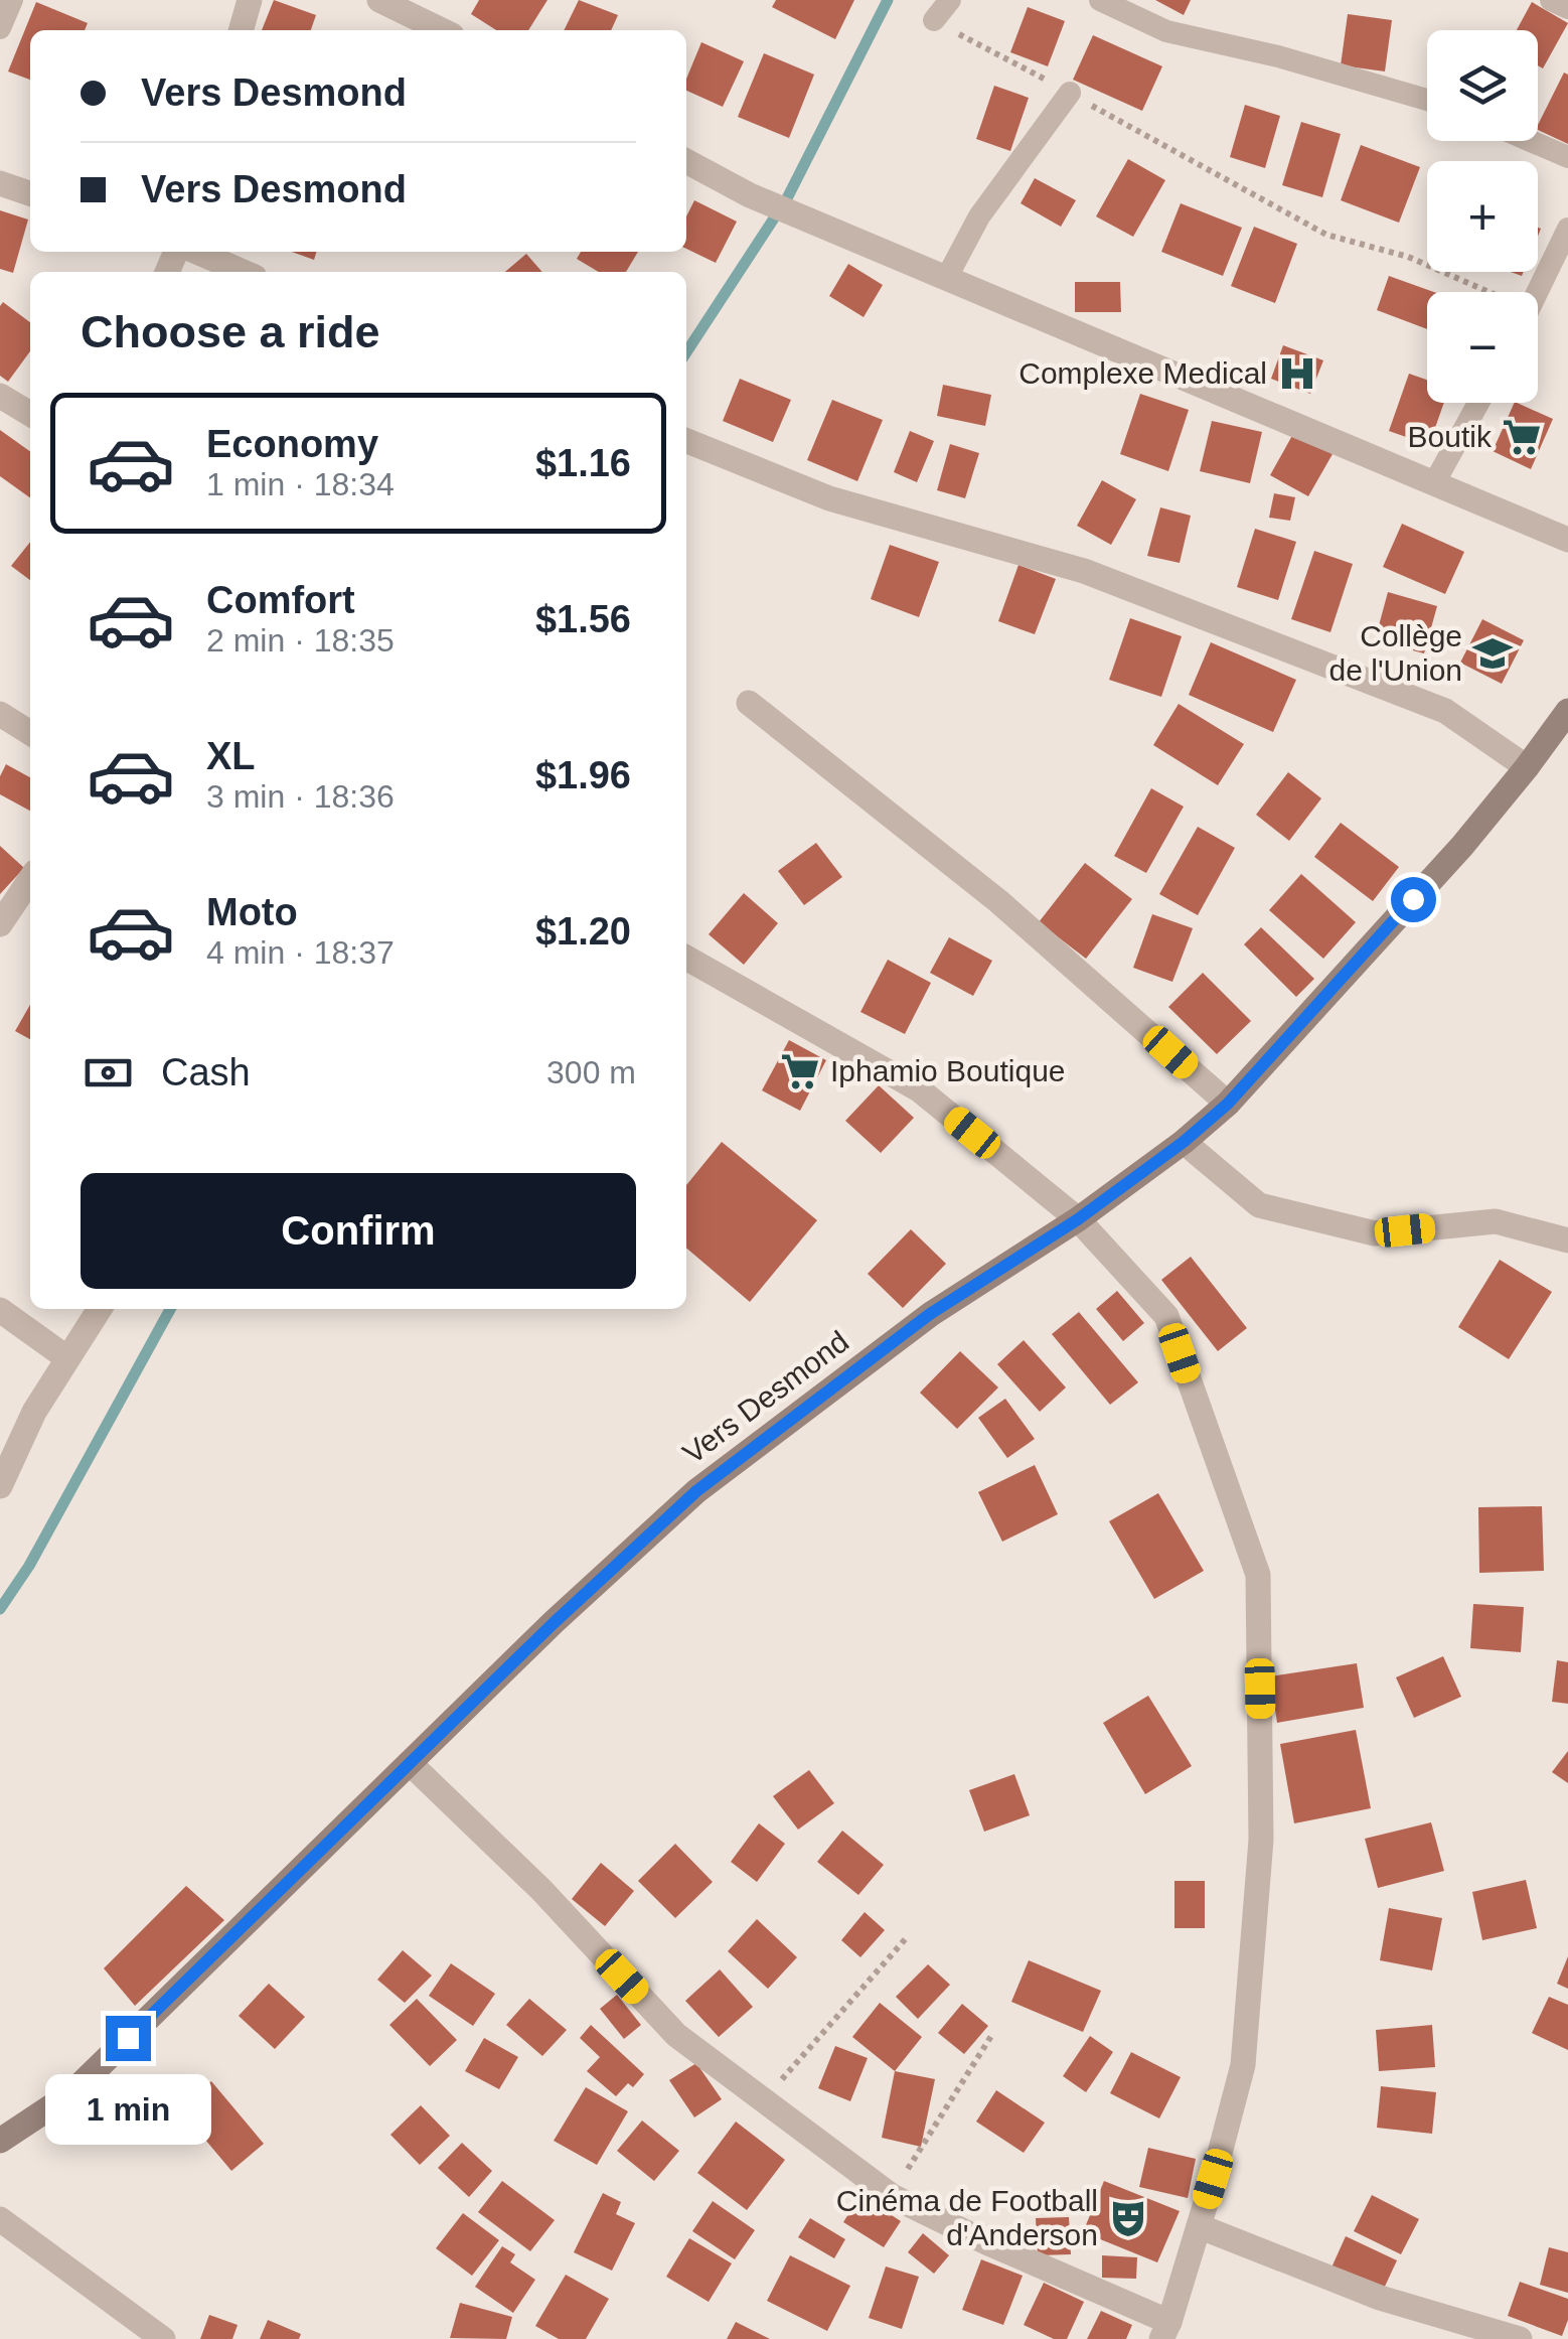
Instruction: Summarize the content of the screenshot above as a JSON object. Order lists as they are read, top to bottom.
{
  "streets": {
    "main road": ["Vers Desmond"]
  },
  "places": {
    "hospital": ["Complexe Medical"],
    "supermarket": ["Boutik", "Iphamio Boutique"],
    "school or university": ["Collège de l'Union"],
    "theatre": ["Cinéma de Football d'Anderson"]
  },
  "page": {
    "map_buttons": ["+", "−"],
    "banner": ["Vers Desmond", "Vers Desmond"],
    "heading": "Choose a ride",
    "list": [
      {
        "name": "Economy",
        "note": "1 min · 18:34",
        "value": "$1.16"
      },
      {
        "name": "Comfort",
        "note": "2 min · 18:35",
        "value": "$1.56"
      },
      {
        "name": "XL",
        "note": "3 min · 18:36",
        "value": "$1.96"
      },
      {
        "name": "Moto",
        "note": "4 min · 18:37",
        "value": "$1.20"
      }
    ],
    "pay": ["Cash", "300 m"],
    "buttons": "Confirm",
    "bubble": "1 min"
  }
}
